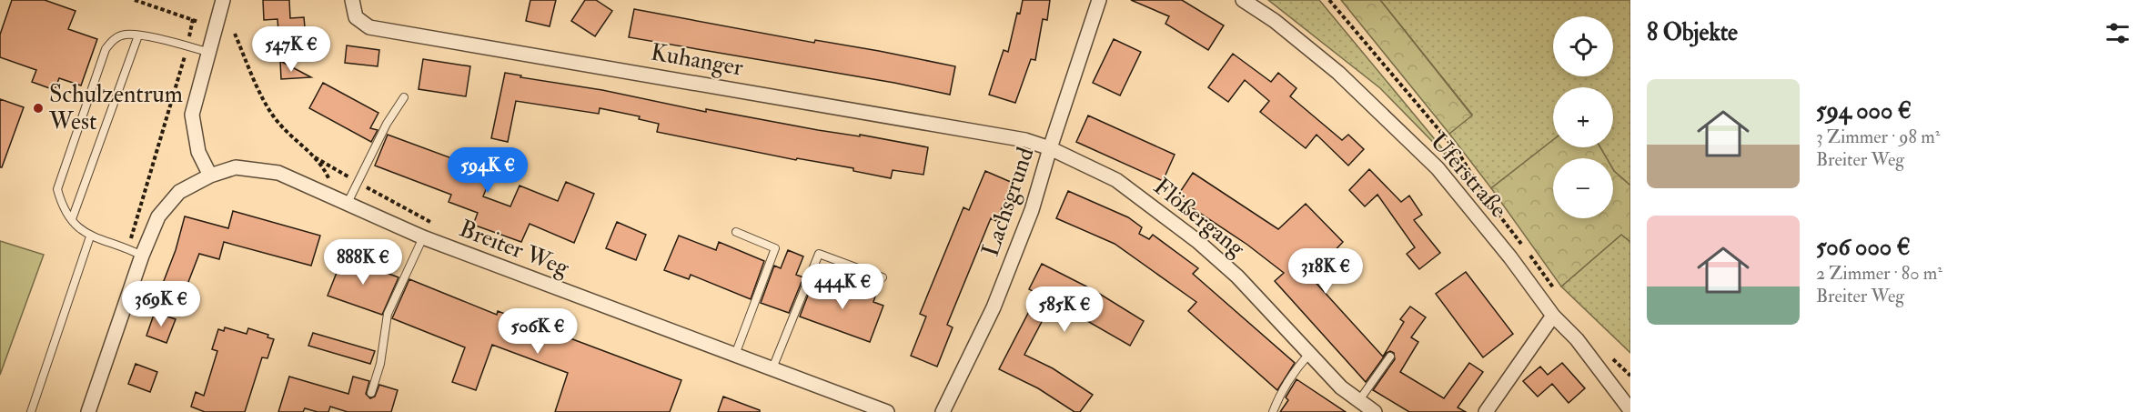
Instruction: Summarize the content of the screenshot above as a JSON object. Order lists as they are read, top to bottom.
{
  "streets": {
    "street": [
      "Kuhanger",
      "Uferstraße",
      "Lachsgrund",
      "Flößergang",
      "Breiter Weg"
    ]
  },
  "crossings": [
    ["Kuhanger", "Lachsgrund"],
    ["Kuhanger", "Flößergang"],
    ["Lachsgrund", "Flößergang"]
  ],
  "places": ["Schulzentrum West"],
  "page": {
    "heading": "8 Objekte",
    "map_buttons": ["+", "−"],
    "price": [
      "547K €",
      "594K €",
      "888K €",
      "318K €",
      "444K €",
      "369K €",
      "585K €",
      "506K €"
    ],
    "list": [
      {
        "name": "594 000 €",
        "note": "3 Zimmer · 98 m² · Breiter Weg"
      },
      {
        "name": "506 000 €",
        "note": "2 Zimmer · 80 m² · Breiter Weg"
      }
    ]
  }
}
